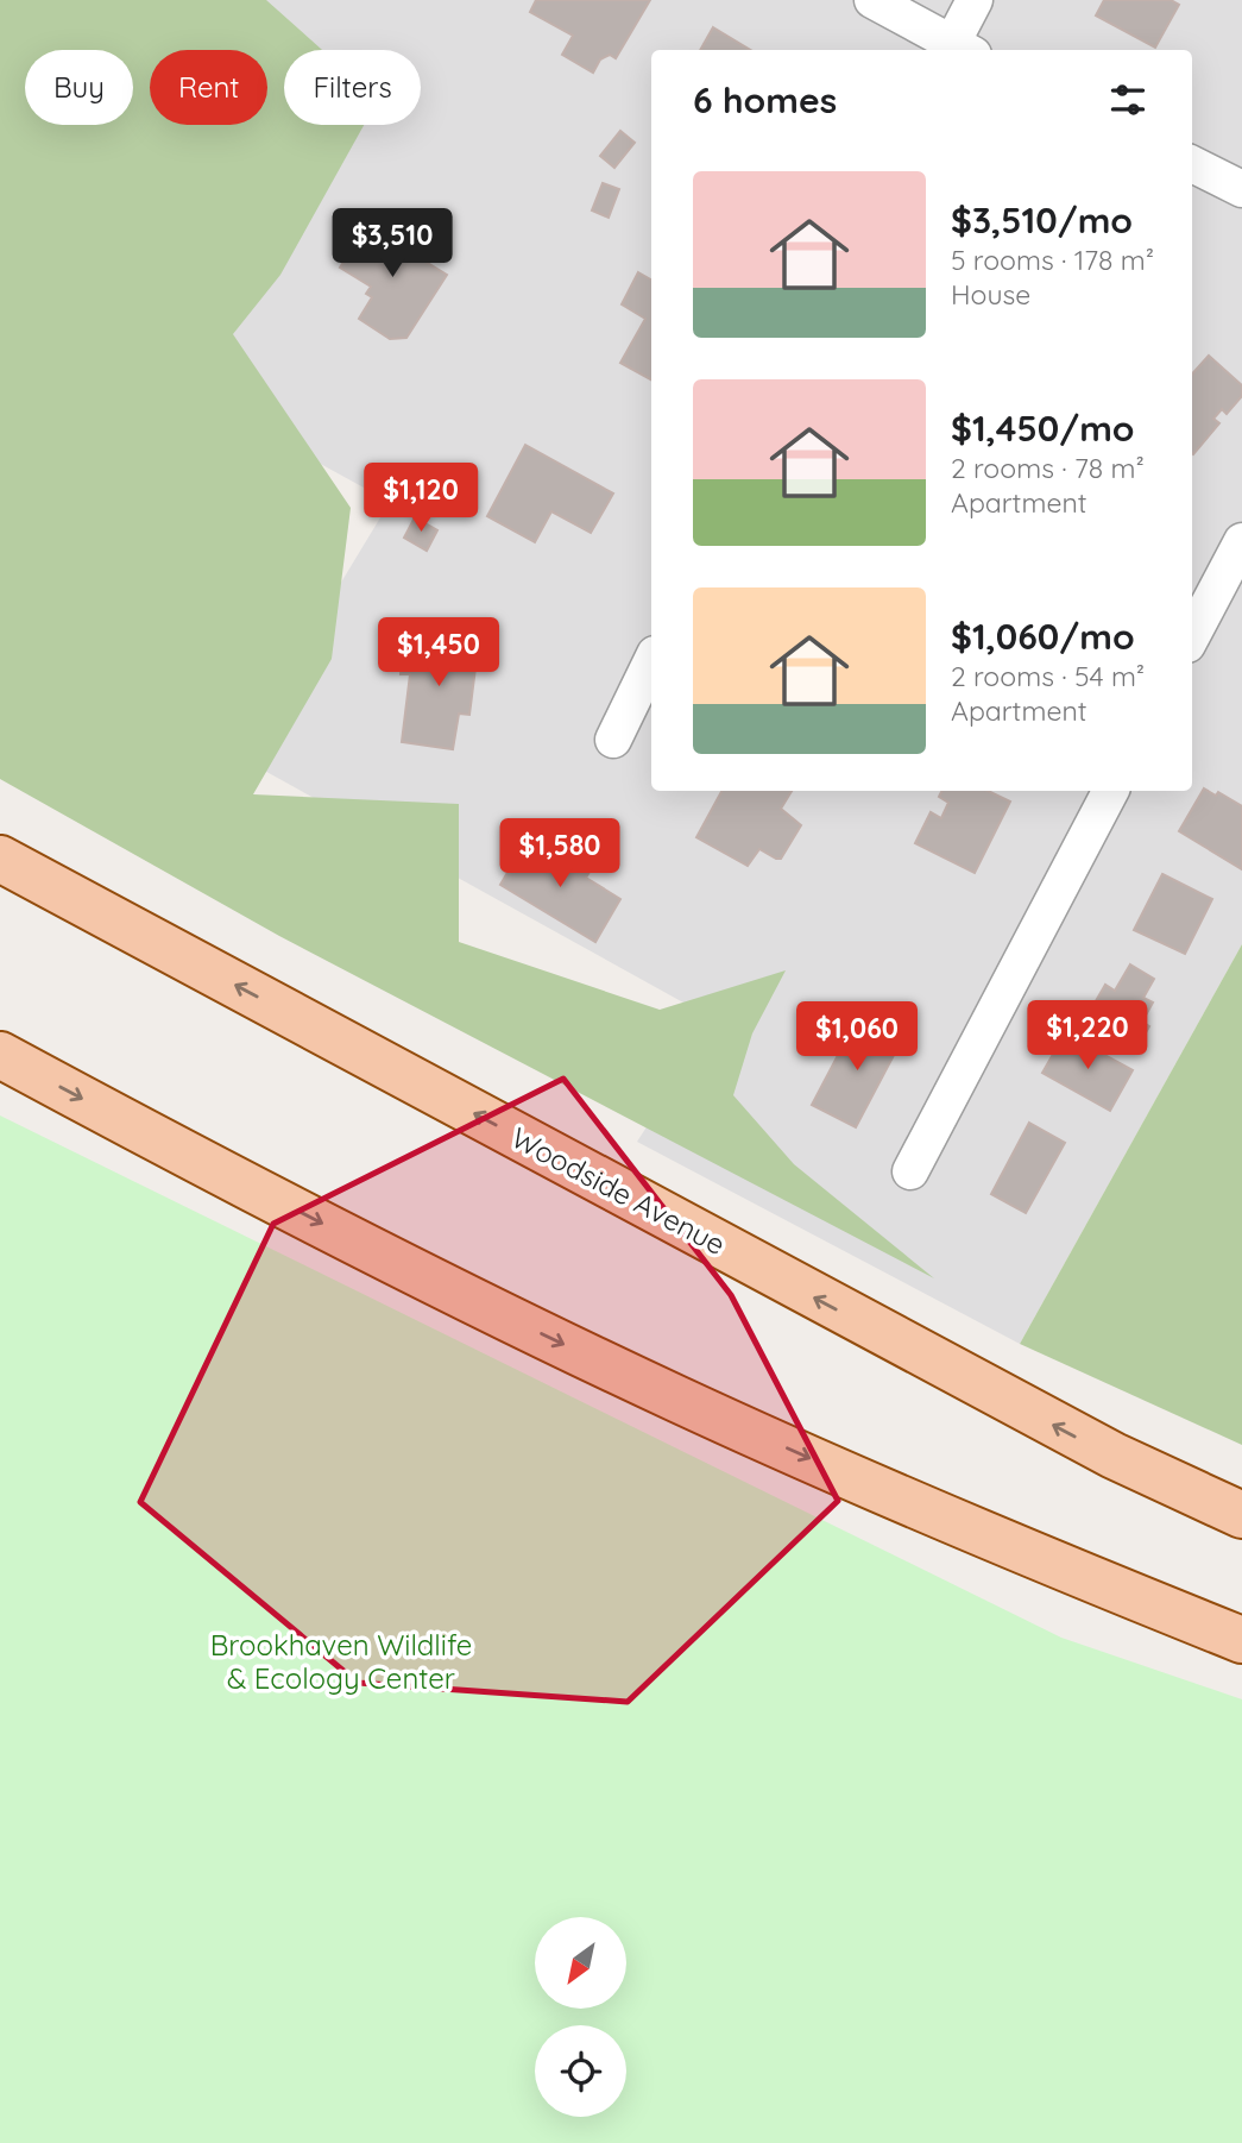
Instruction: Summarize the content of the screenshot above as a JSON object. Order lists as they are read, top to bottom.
{
  "streets": {
    "main road": ["Woodside Avenue"]
  },
  "parks": ["Brookhaven Wildlife & Ecology Center"],
  "north": "bottom left",
  "page": {
    "chip": ["Buy", "Rent", "Filters"],
    "heading": "6 homes",
    "list": [
      {
        "name": "$3,510/mo",
        "note": "5 rooms · 178 m² · House"
      },
      {
        "name": "$1,450/mo",
        "note": "2 rooms · 78 m² · Apartment"
      },
      {
        "name": "$1,060/mo",
        "note": "2 rooms · 54 m² · Apartment"
      }
    ],
    "price": [
      "$3,510",
      "$1,120",
      "$1,450",
      "$1,580",
      "$1,220",
      "$1,060"
    ]
  }
}
